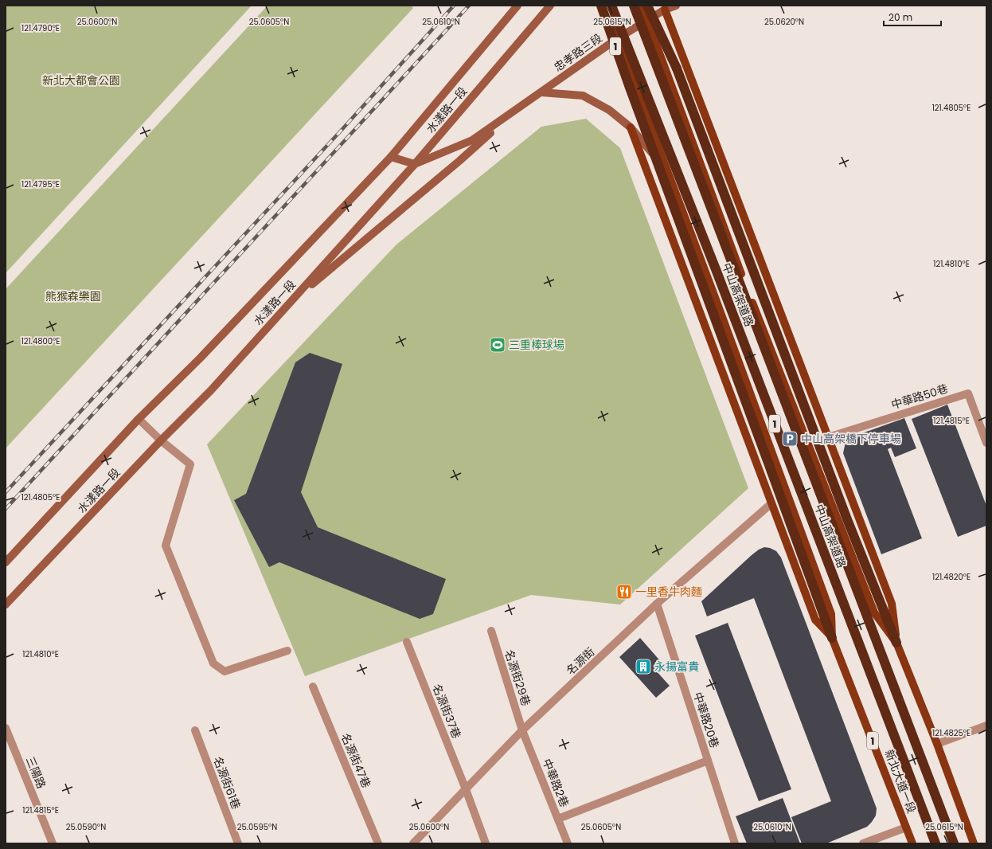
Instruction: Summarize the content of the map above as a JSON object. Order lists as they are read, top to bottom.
{
  "streets": {
    "highway": ["1", "中山高架道路"],
    "main road": ["新北大道一段"],
    "street": [
      "忠孝路三段",
      "水漾路一段",
      "中華路50巷",
      "名源街",
      "名源街29巷",
      "名源街37巷",
      "中華路20巷",
      "名源街47巷",
      "三陽路",
      "名源街61巷",
      "中華路2巷"
    ]
  },
  "crossings": [
    ["1", "忠孝路三段"],
    ["1", "中華路50巷"],
    ["1", "名源街"],
    ["1", "新北大道一段"],
    ["名源街", "名源街29巷"],
    ["名源街", "名源街37巷"],
    ["名源街", "中華路20巷"],
    ["名源街", "中華路2巷"],
    ["名源街29巷", "中華路2巷"]
  ],
  "parks": ["新北大都會公園", "熊猴森樂園"],
  "places": {
    "sports": ["三重棒球場"],
    "parking": ["中山高架橋下停車場"],
    "restaurant": ["一里香牛肉麵"],
    "building": ["永揚富貴"]
  },
  "scale_bar": "20 m",
  "coordinates": [
    "25.0600°N",
    "25.0605°N",
    "25.0610°N",
    "25.0615°N",
    "25.0620°N",
    "121.4790°E",
    "121.4805°E",
    "121.4795°E",
    "121.4810°E",
    "121.4800°E",
    "121.4815°E",
    "121.4820°E",
    "121.4825°E",
    "25.0590°N",
    "25.0595°N"
  ]
}
